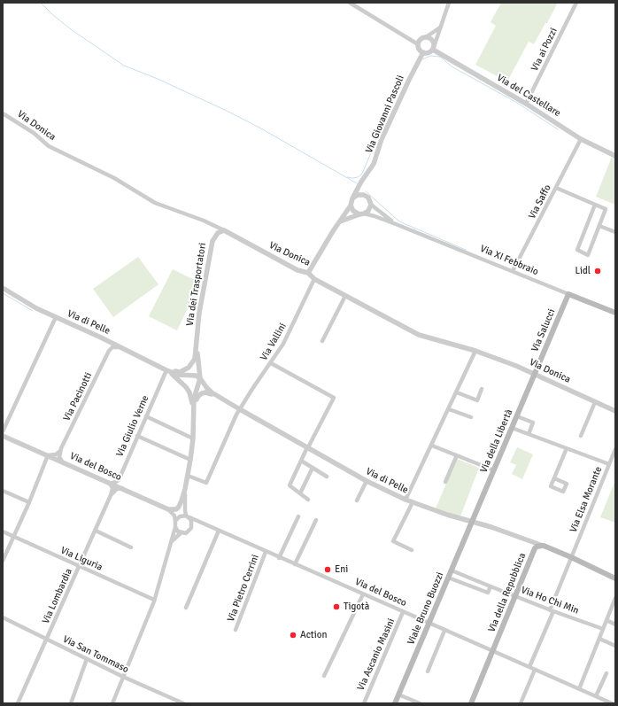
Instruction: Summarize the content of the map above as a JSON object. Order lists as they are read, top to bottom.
{
  "streets": {
    "main road": [
      "Via XI Febbraio",
      "Via di Pelle",
      "Via Salucci",
      "Via della Libertà",
      "Via della Repubblica",
      "Viale Bruno Buozzi"
    ],
    "street": [
      "Via ai Pozzi",
      "Via del Castellare",
      "Via Giovanni Pascoli",
      "Via Donica",
      "Via Saffo",
      "Via dei Trasportatori",
      "Via Vallini",
      "Via Pacinotti",
      "Via Giulio Verne",
      "Via del Bosco",
      "Via Elsa Morante",
      "Via Liguria",
      "Via Pietro Cerrini",
      "Via Lombardia",
      "Via Ho Chi Min",
      "Via San Tommaso",
      "Via Ascanio Masini"
    ]
  },
  "crossings": [
    ["Via ai Pozzi", "Via del Castellare"],
    ["Via del Castellare", "Via Giovanni Pascoli"],
    ["Via del Castellare", "Via Saffo"],
    ["Via Giovanni Pascoli", "Via Donica"],
    ["Via Giovanni Pascoli", "Via XI Febbraio"],
    ["Via Donica", "Via dei Trasportatori"],
    ["Via Donica", "Via Salucci"],
    ["Via Donica", "Via Vallini"],
    ["Via Donica", "Via della Libertà"],
    ["Via Saffo", "Via XI Febbraio"],
    ["Via XI Febbraio", "Via Salucci"],
    ["Via dei Trasportatori", "Via di Pelle"],
    ["Via dei Trasportatori", "Via Giulio Verne"],
    ["Via di Pelle", "Via Vallini"],
    ["Via di Pelle", "Via Giulio Verne"],
    ["Via di Pelle", "Via della Libertà"],
    ["Via di Pelle", "Via Elsa Morante"],
    ["Via di Pelle", "Via della Repubblica"],
    ["Via di Pelle", "Viale Bruno Buozzi"],
    ["Via Salucci", "Via della Libertà"],
    ["Via Giulio Verne", "Via del Bosco"],
    ["Via della Libertà", "Viale Bruno Buozzi"],
    ["Via del Bosco", "Via Elsa Morante"],
    ["Via del Bosco", "Via Pietro Cerrini"],
    ["Via del Bosco", "Via della Repubblica"],
    ["Via del Bosco", "Viale Bruno Buozzi"],
    ["Via del Bosco", "Via Ascanio Masini"],
    ["Via Elsa Morante", "Via Ho Chi Min"],
    ["Via Liguria", "Via Lombardia"],
    ["Via della Repubblica", "Via Ho Chi Min"],
    ["Via Lombardia", "Via San Tommaso"],
    ["Via Ho Chi Min", "Viale Bruno Buozzi"]
  ],
  "places": [
    "Lidl",
    "Eni",
    "Tigotà",
    "Action"
  ]
}
